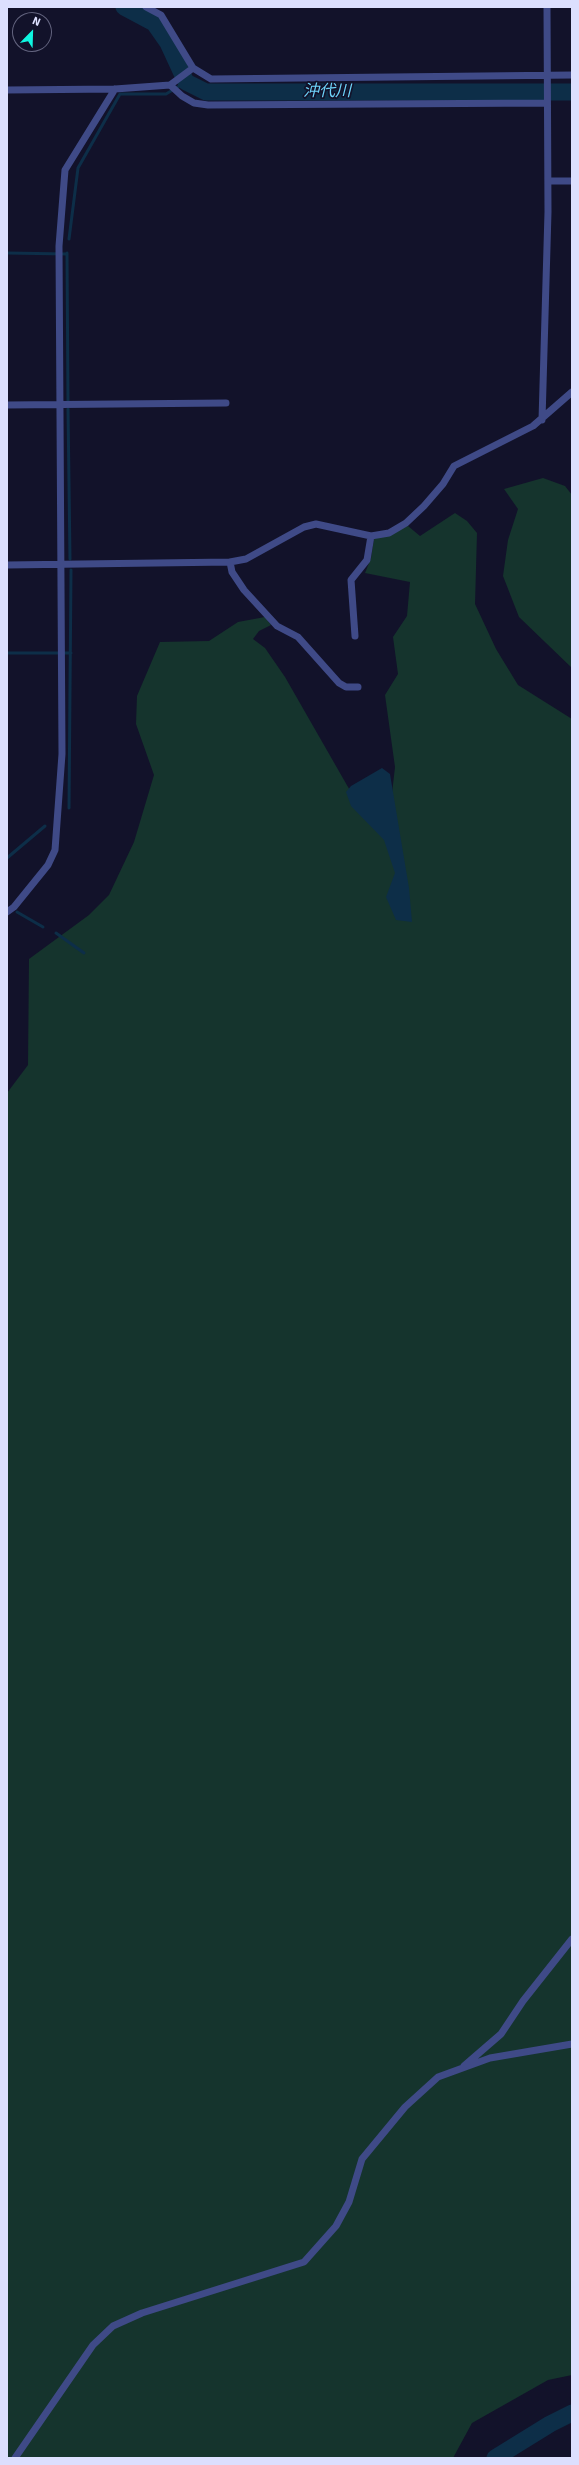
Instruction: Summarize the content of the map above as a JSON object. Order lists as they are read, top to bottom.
{
  "water": ["沖代川"],
  "north": "top right"
}
